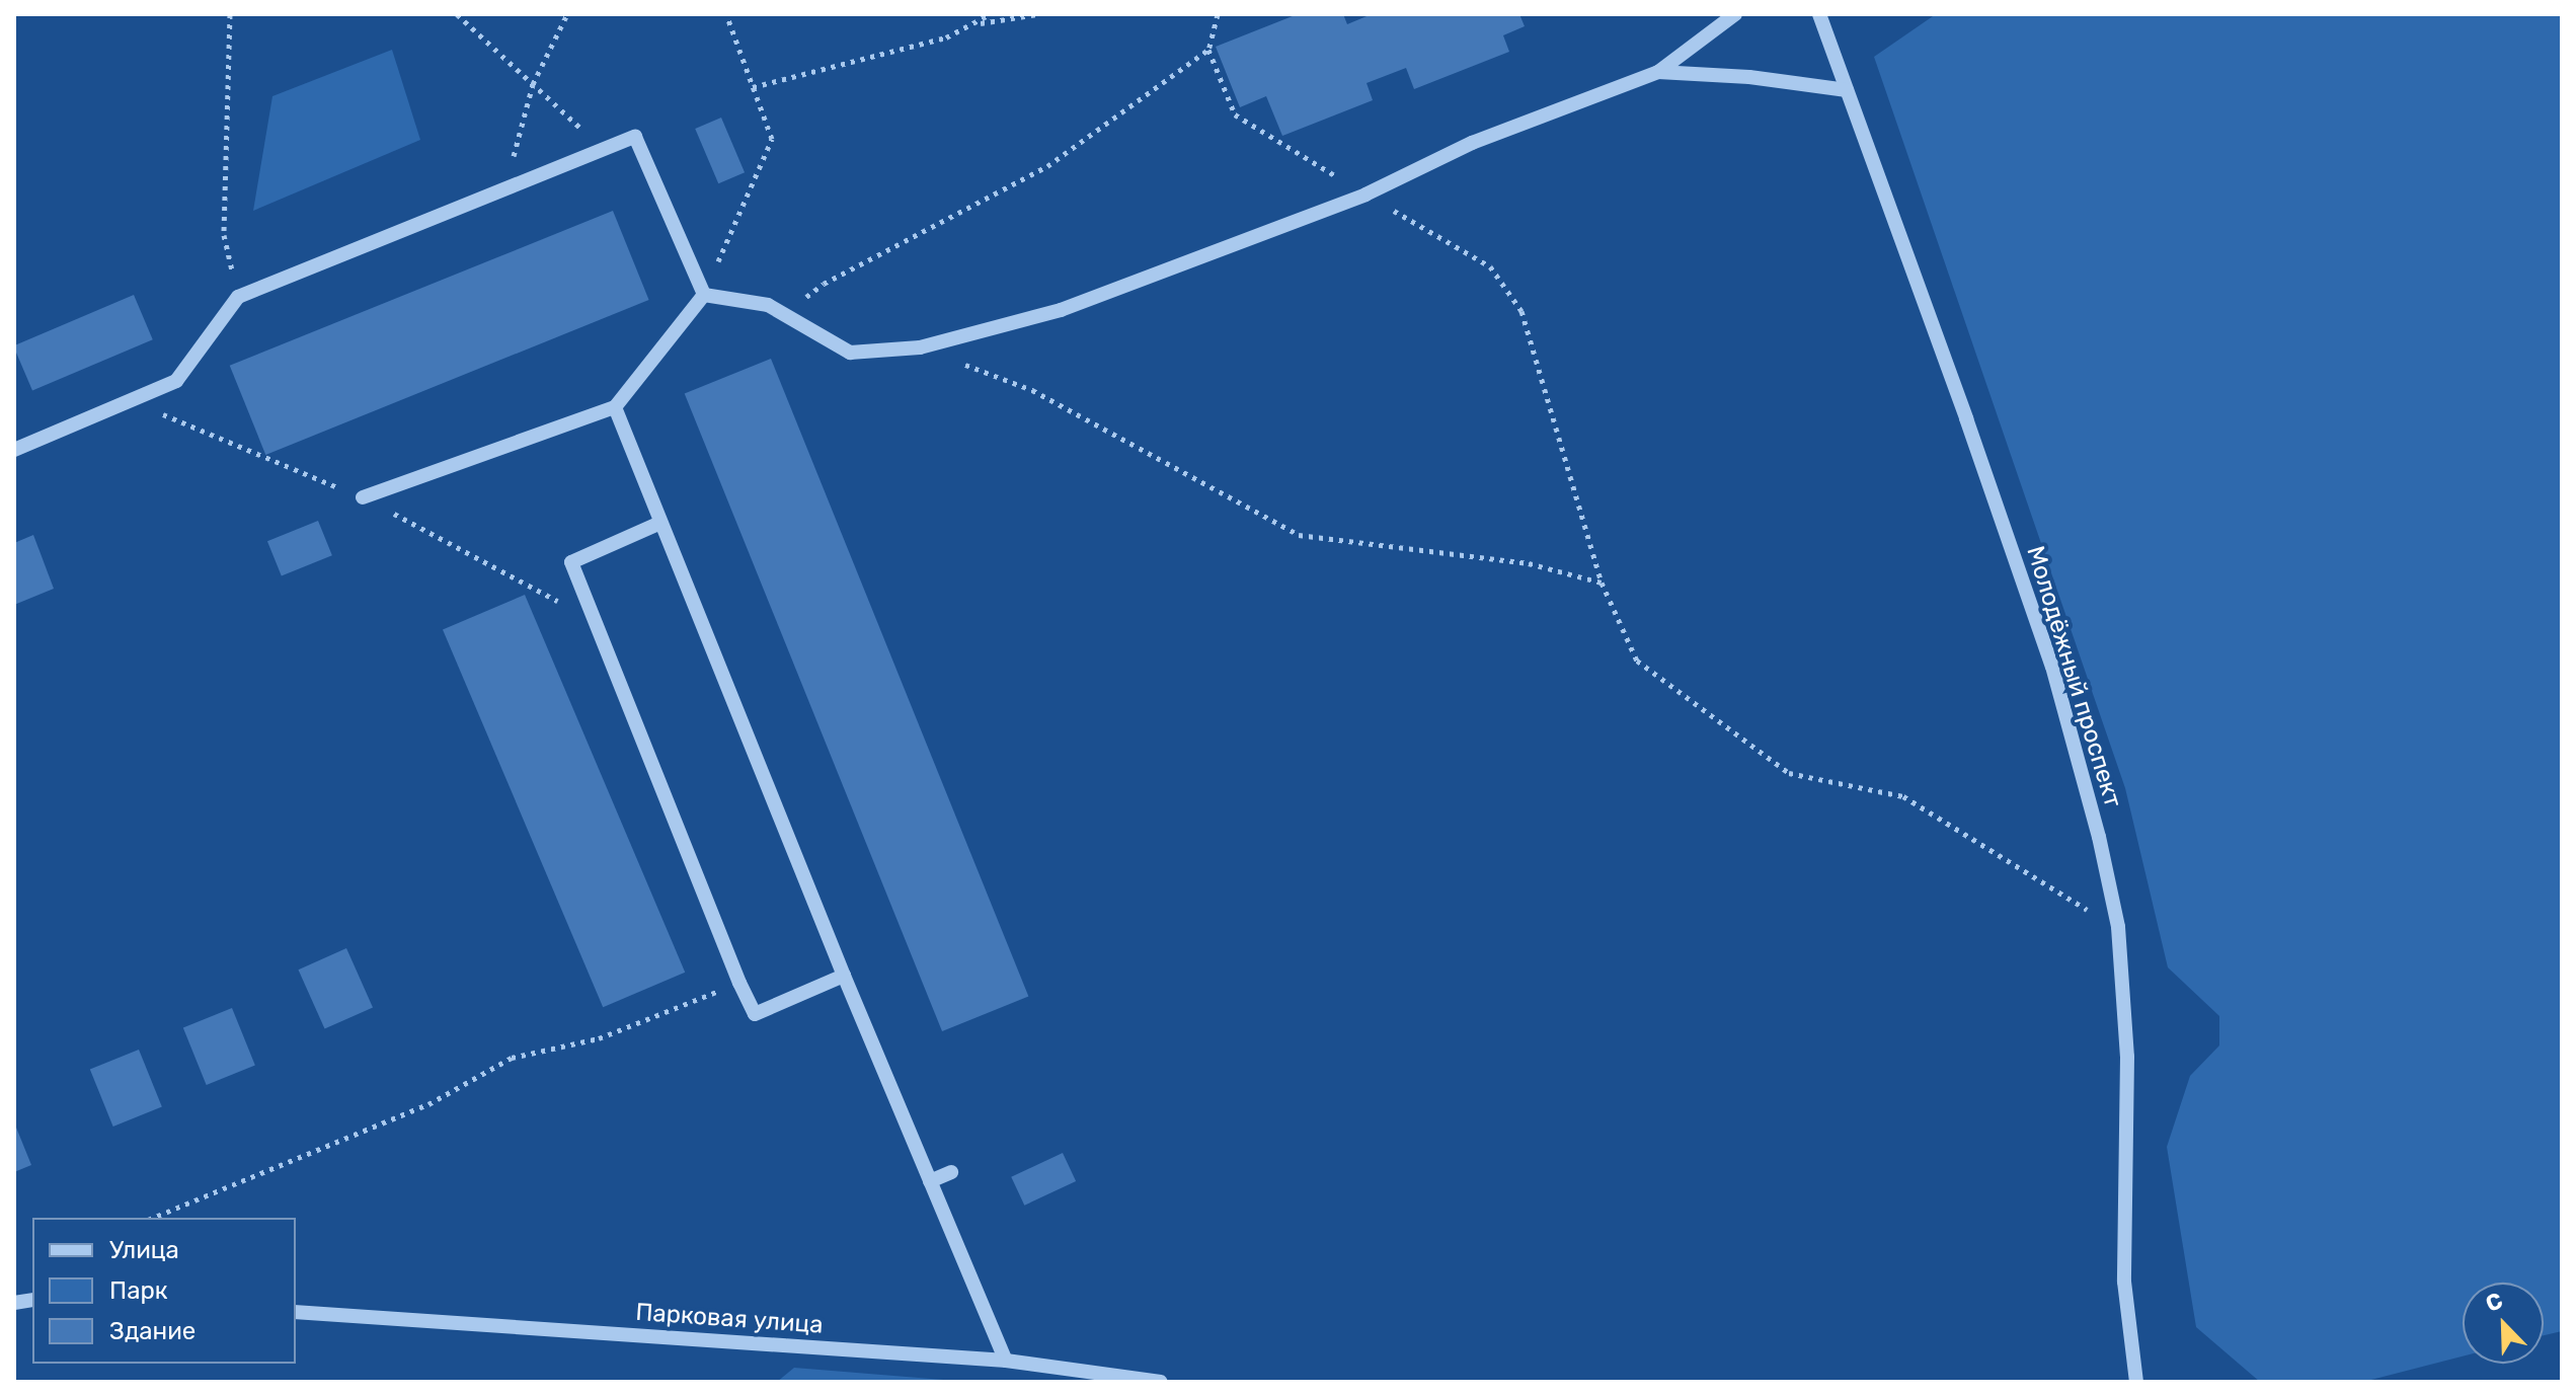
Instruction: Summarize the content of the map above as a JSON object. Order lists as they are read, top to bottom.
{
  "streets": {
    "street": ["Молодёжный проспект", "Парковая улица"]
  },
  "legend": ["Улица", "Парк", "Здание"],
  "north": "top left"
}
